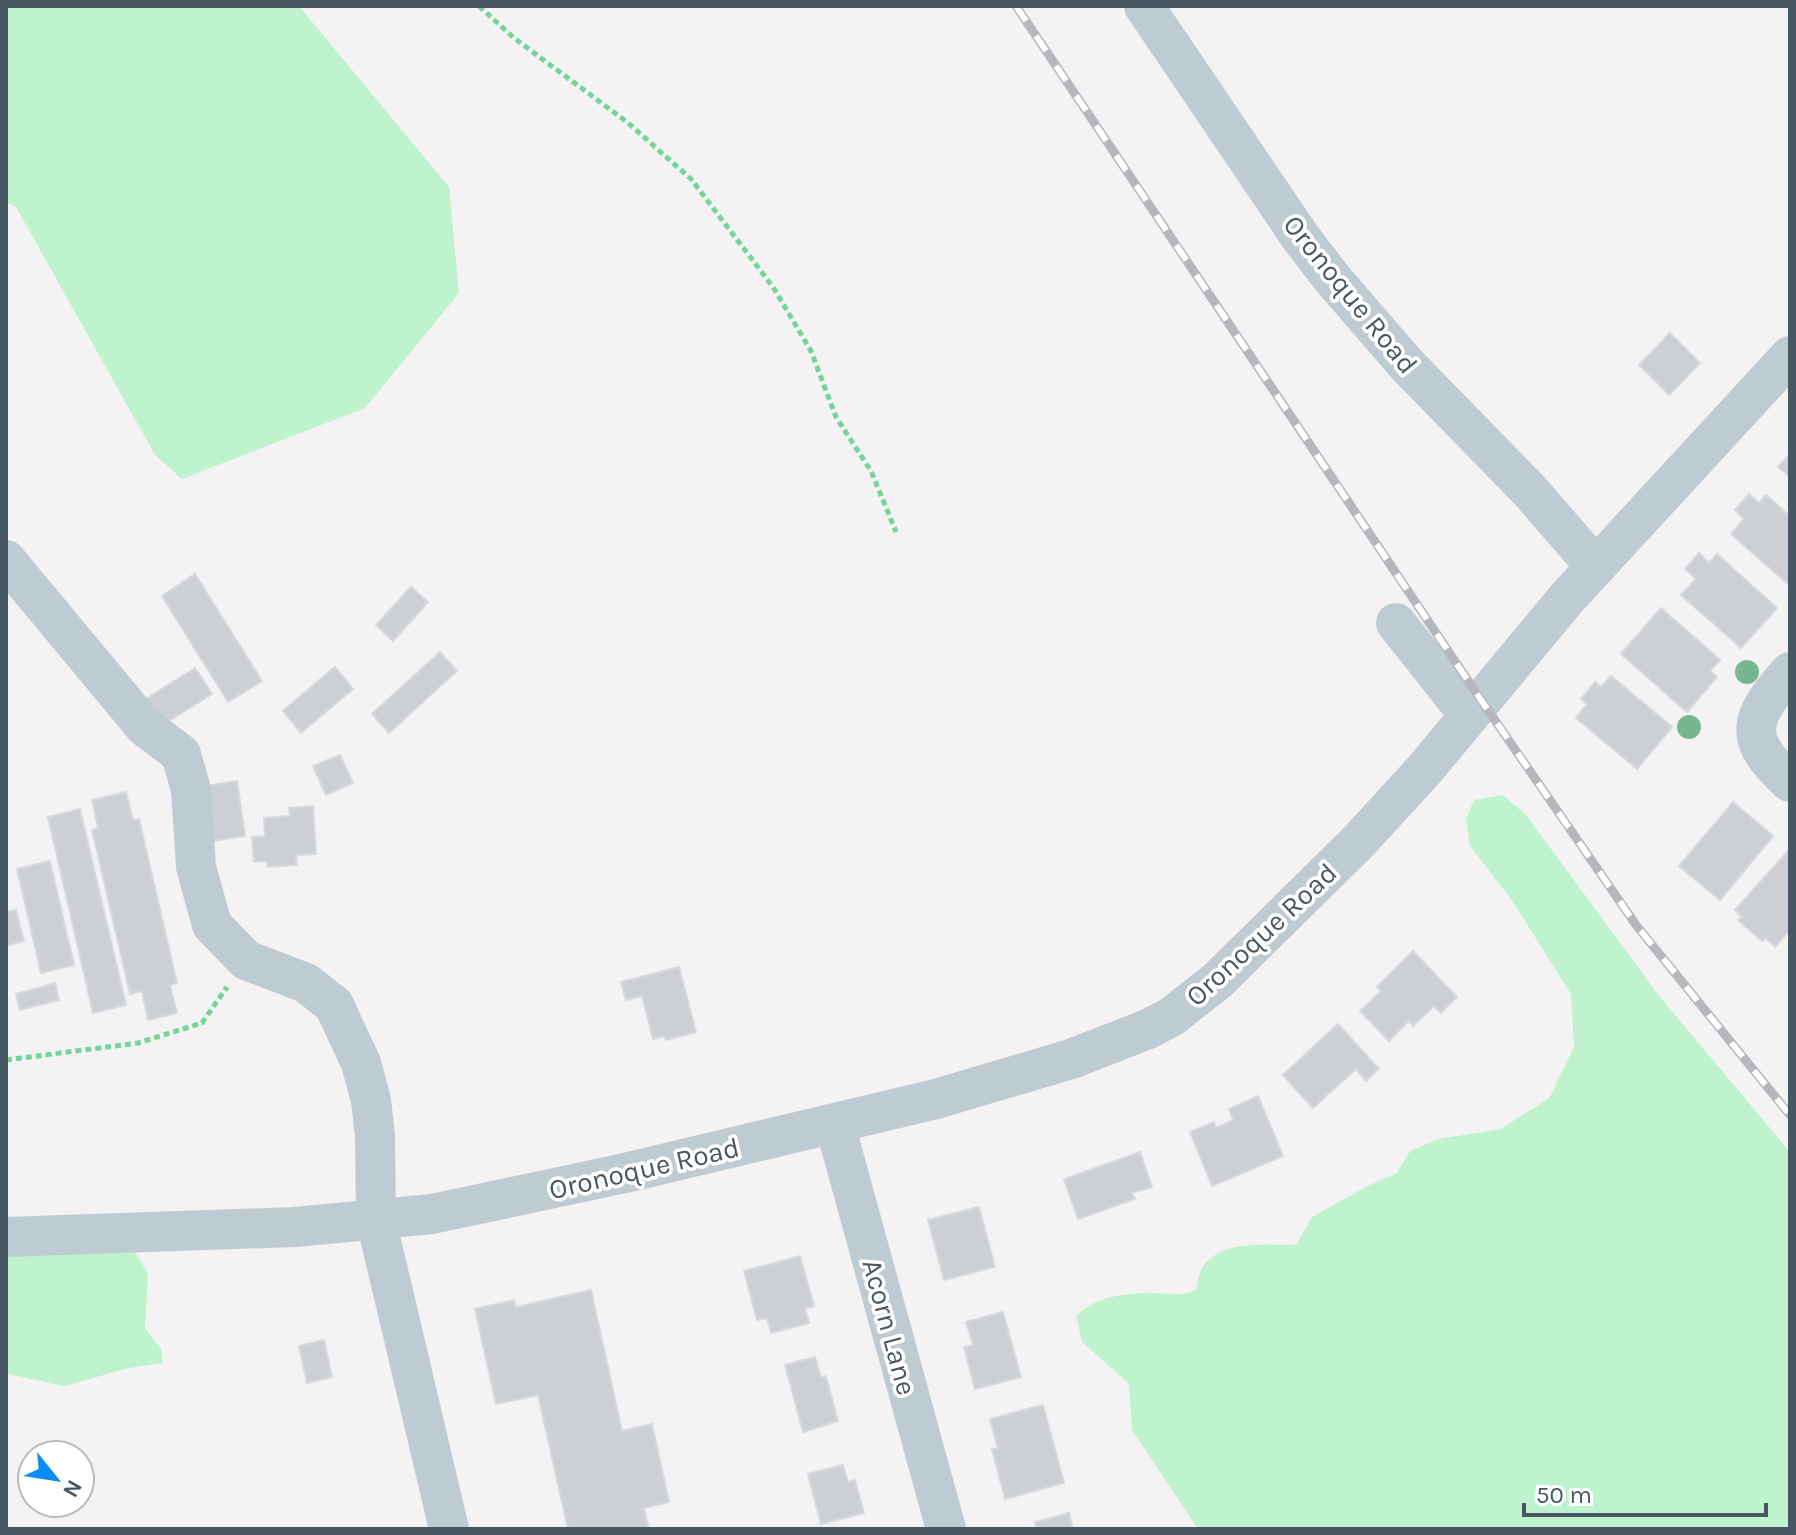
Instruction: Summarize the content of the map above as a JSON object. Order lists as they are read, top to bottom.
{
  "streets": {
    "street": ["Oronoque Road", "Acorn Lane"]
  },
  "crossings": [
    ["Oronoque Road", "Acorn Lane"]
  ],
  "scale_bar": "50 m",
  "north": "bottom right"
}
